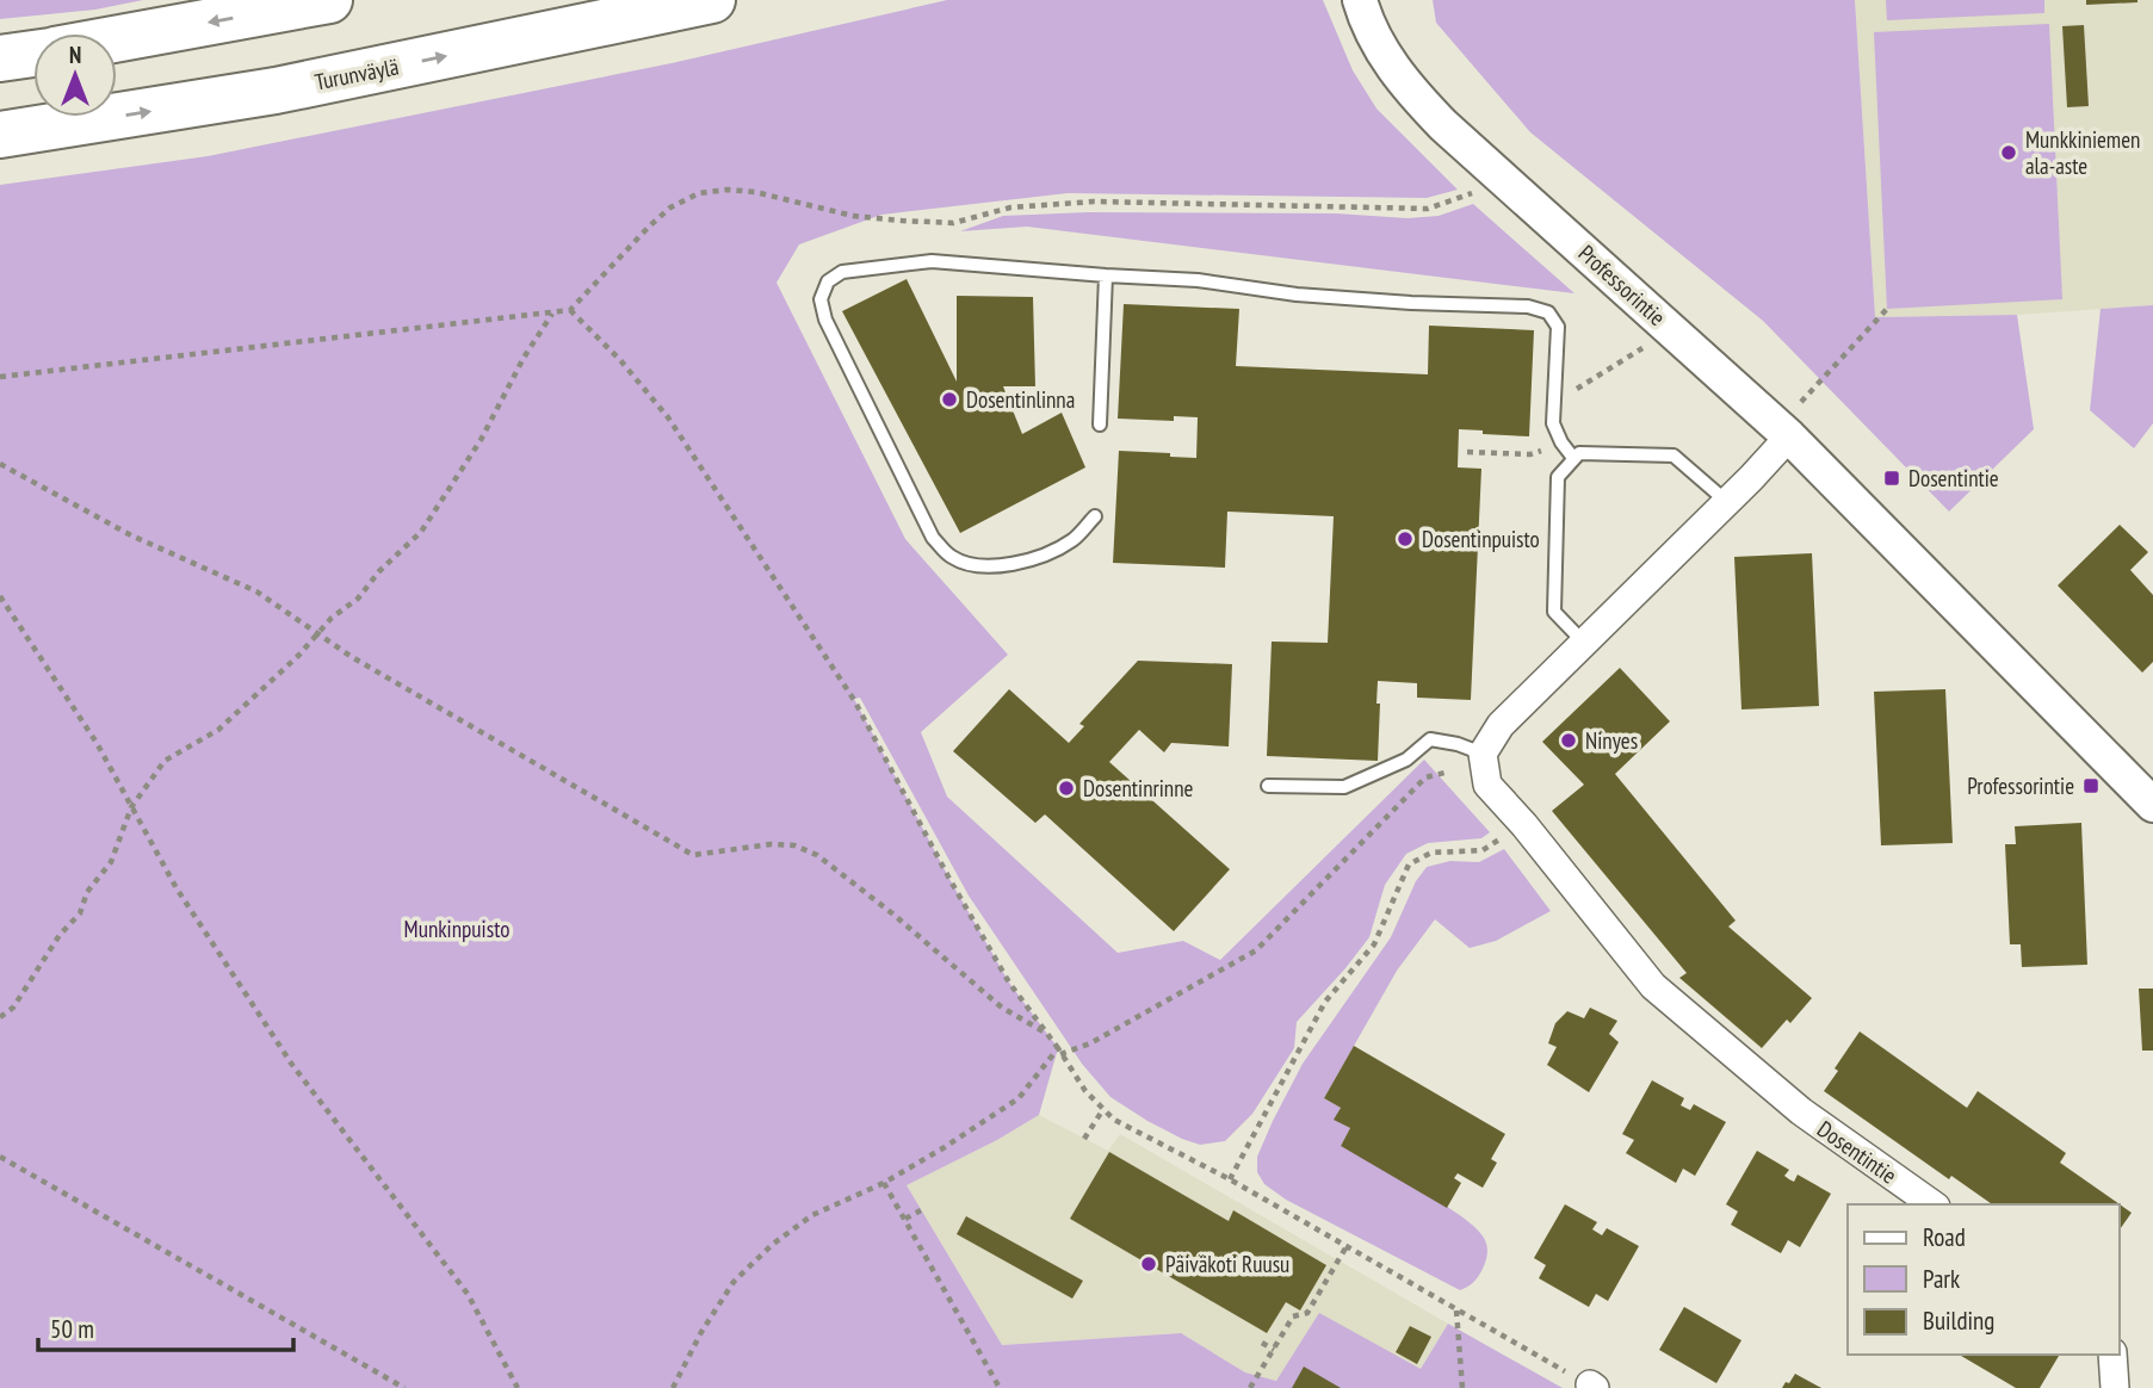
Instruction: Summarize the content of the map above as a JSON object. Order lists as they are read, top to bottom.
{
  "streets": {
    "highway": ["Turunväylä"],
    "street": ["Professorintie", "Dosentintie"]
  },
  "parks": ["Munkinpuisto"],
  "places": {
    "other": [
      "Munkkiniemen ala-aste",
      "Dosentinlinna",
      "Dosentinpuisto",
      "Ninyes",
      "Dosentinrinne",
      "Päiväkoti Ruusu"
    ],
    "transit": ["Dosentintie", "Professorintie"]
  },
  "legend": ["Road", "Park", "Building"],
  "scale_bar": "50 m",
  "north": "top"
}
